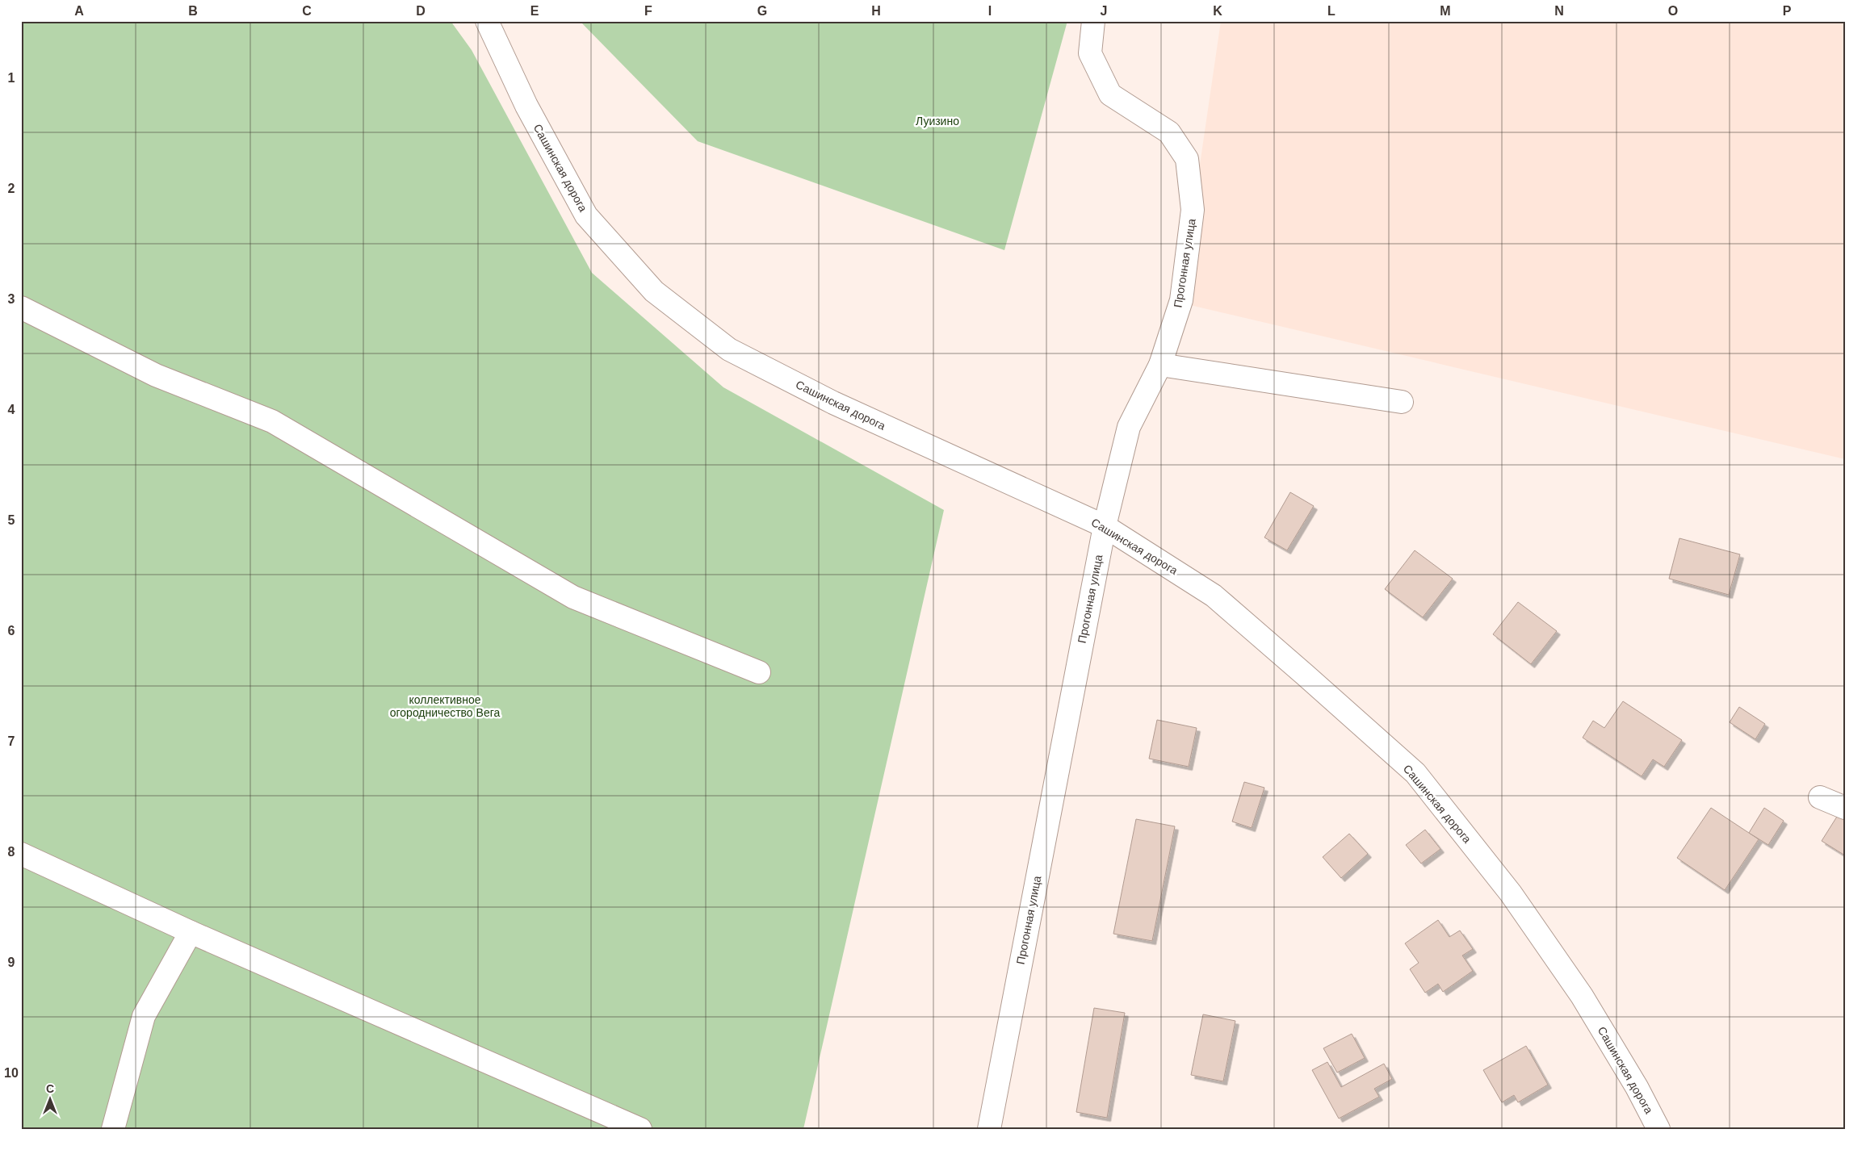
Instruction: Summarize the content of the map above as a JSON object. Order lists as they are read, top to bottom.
{
  "streets": {
    "street": ["Сашинская дорога", "Прогонная улица"]
  },
  "crossings": [
    ["Сашинская дорога", "Прогонная улица"]
  ],
  "parks": ["Луизино", "коллективное огородничество Вега"],
  "north": "top",
  "grid": {
    "columns": [
      "A",
      "B",
      "C",
      "D",
      "E",
      "F",
      "G",
      "H",
      "I",
      "J",
      "K",
      "L",
      "M",
      "N",
      "O",
      "P"
    ],
    "rows": [
      "1",
      "2",
      "3",
      "4",
      "5",
      "6",
      "7",
      "8",
      "9",
      "10"
    ]
  }
}
